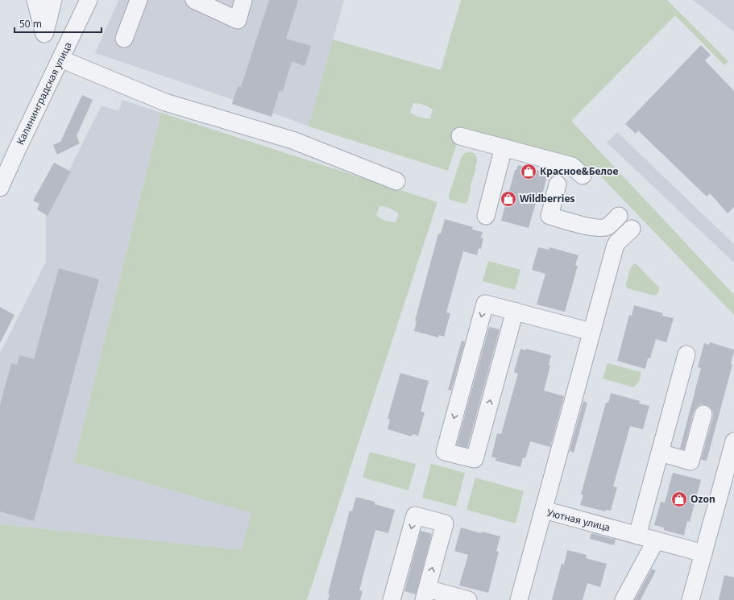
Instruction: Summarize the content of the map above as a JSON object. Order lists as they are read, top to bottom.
{
  "streets": {
    "street": ["Калининградская улица", "Уютная улица"]
  },
  "places": {
    "shop": ["Красное&Белое", "Wildberries", "Ozon"]
  },
  "scale_bar": "50 m"
}
